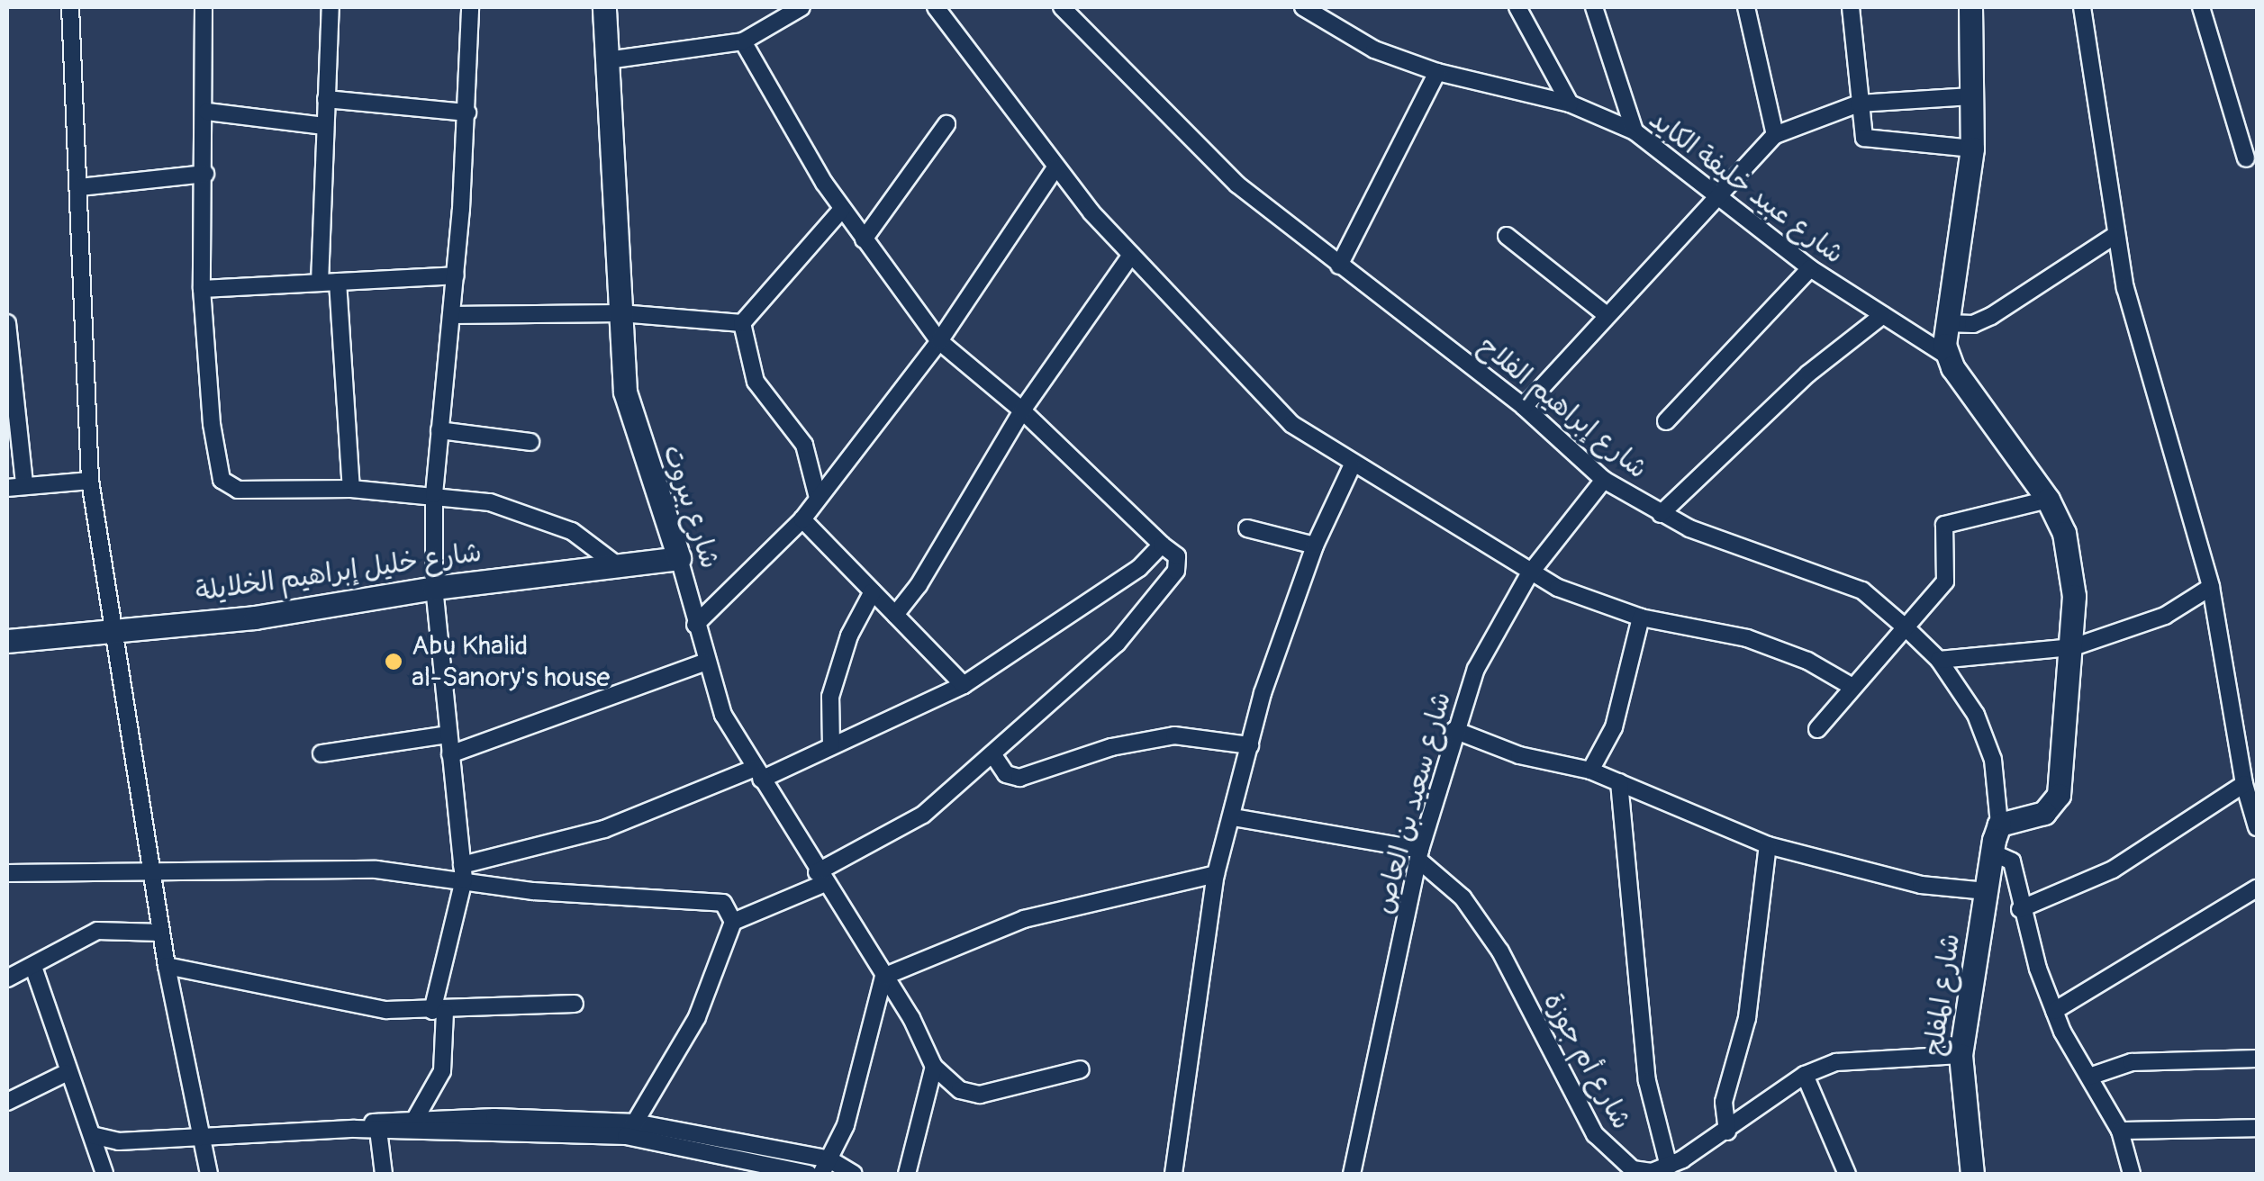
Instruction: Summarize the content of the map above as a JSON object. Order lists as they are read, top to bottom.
{
  "streets": {
    "street": [
      "شارع عبيد خليفة الكايد",
      "شارع إبراهيم الفلاح",
      "شارع بيروت",
      "شارع خليل إبراهيم الخلايلة",
      "شارع سعيد بن العاص",
      "شارع المفلح",
      "شارع أم جوزة"
    ]
  },
  "crossings": [
    ["شارع إبراهيم الفلاح", "شارع سعيد بن العاص"],
    ["شارع إبراهيم الفلاح", "شارع المفلح"],
    ["شارع بيروت", "شارع خليل إبراهيم الخلايلة"],
    ["شارع سعيد بن العاص", "شارع أم جوزة"]
  ],
  "places": ["Abu Khalid al-Sanory's house"]
}
